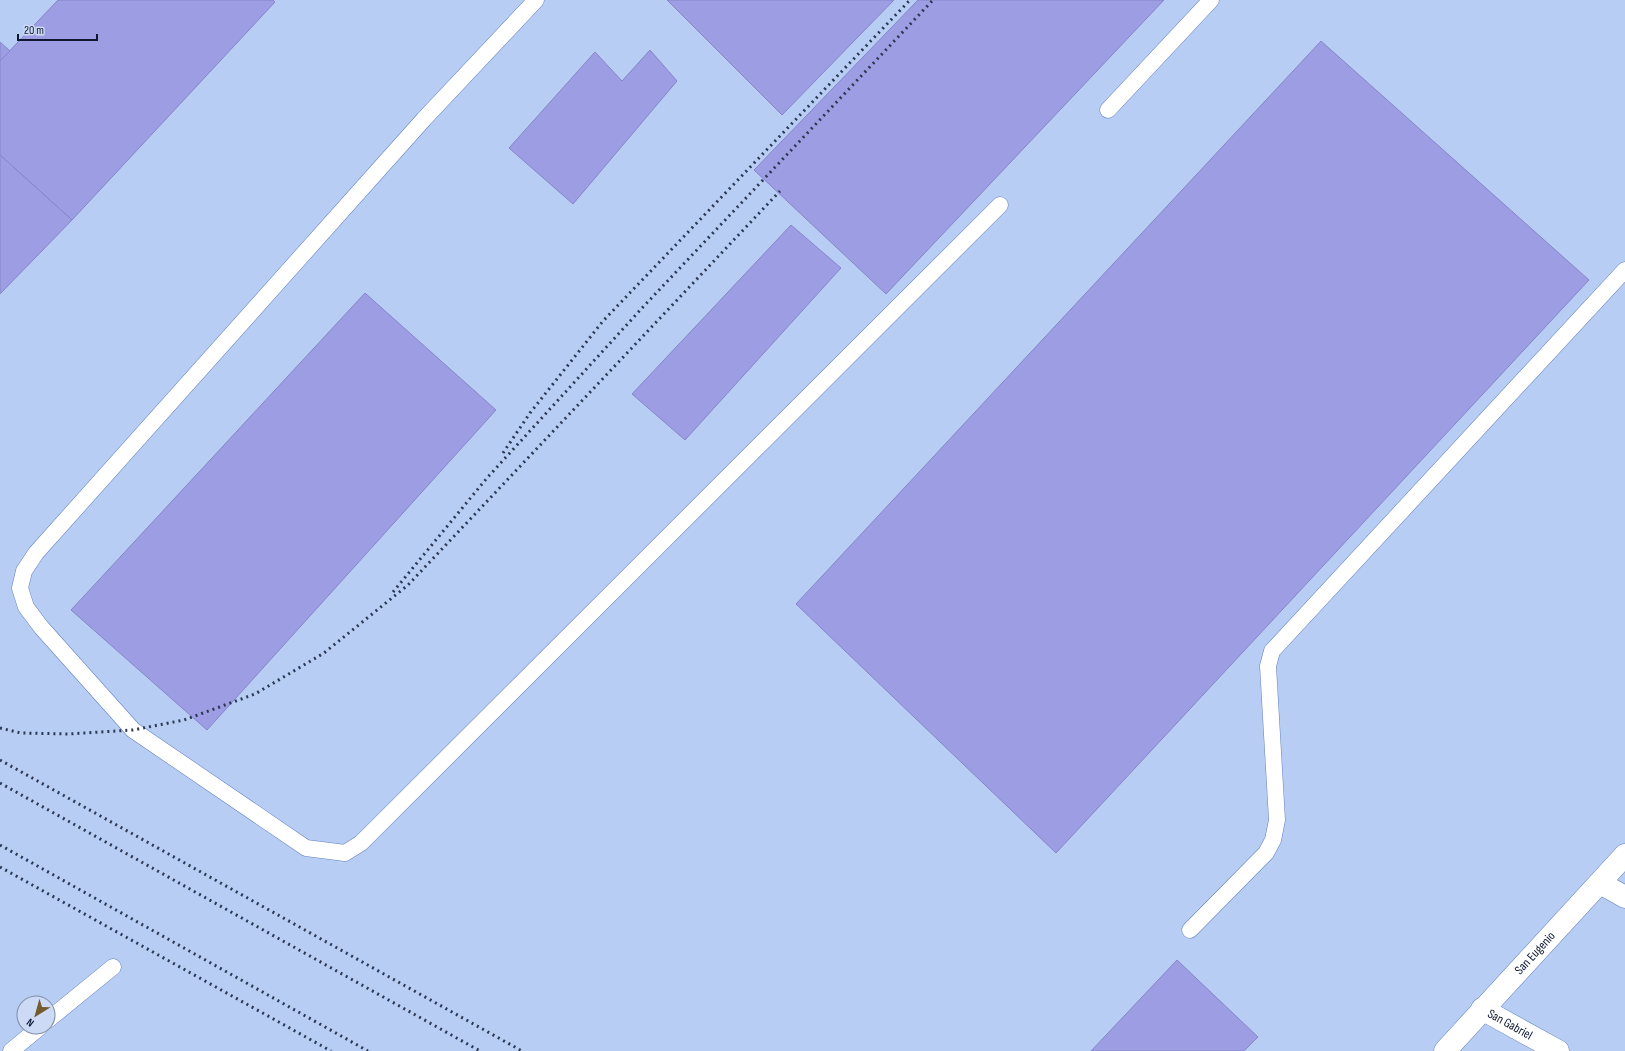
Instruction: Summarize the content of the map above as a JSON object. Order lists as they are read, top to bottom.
{
  "streets": {
    "street": ["San Eugenio", "San Gabriel"]
  },
  "crossings": [
    ["San Eugenio", "San Gabriel"]
  ],
  "scale_bar": "20 m",
  "north": "bottom left"
}
